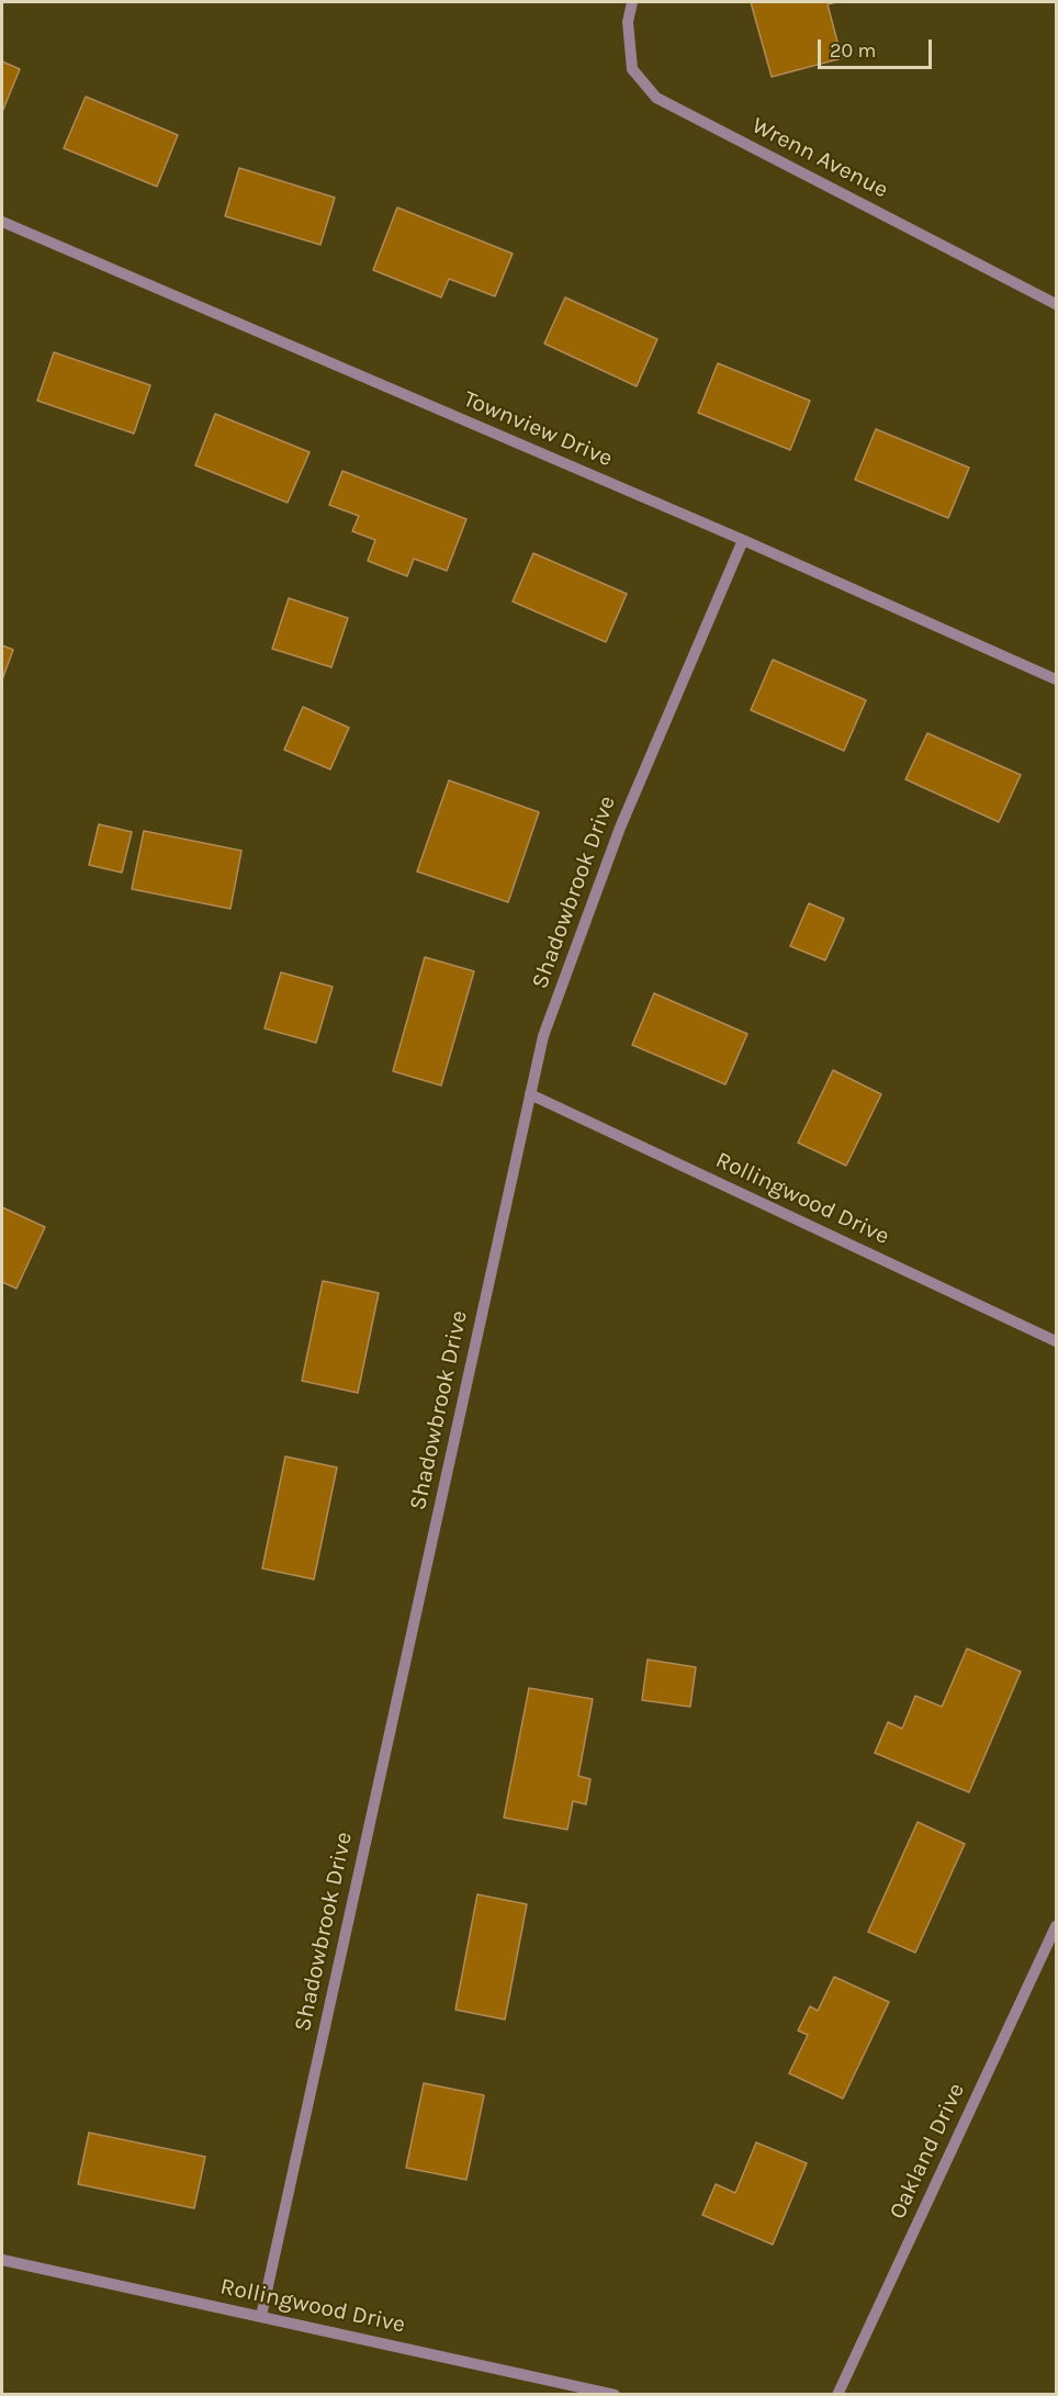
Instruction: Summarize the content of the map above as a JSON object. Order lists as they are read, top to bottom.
{
  "streets": {
    "street": [
      "Wrenn Avenue",
      "Townview Drive",
      "Shadowbrook Drive",
      "Rollingwood Drive",
      "Oakland Drive"
    ]
  },
  "crossings": [
    ["Townview Drive", "Shadowbrook Drive"],
    ["Shadowbrook Drive", "Rollingwood Drive"]
  ],
  "scale_bar": "20 m"
}
